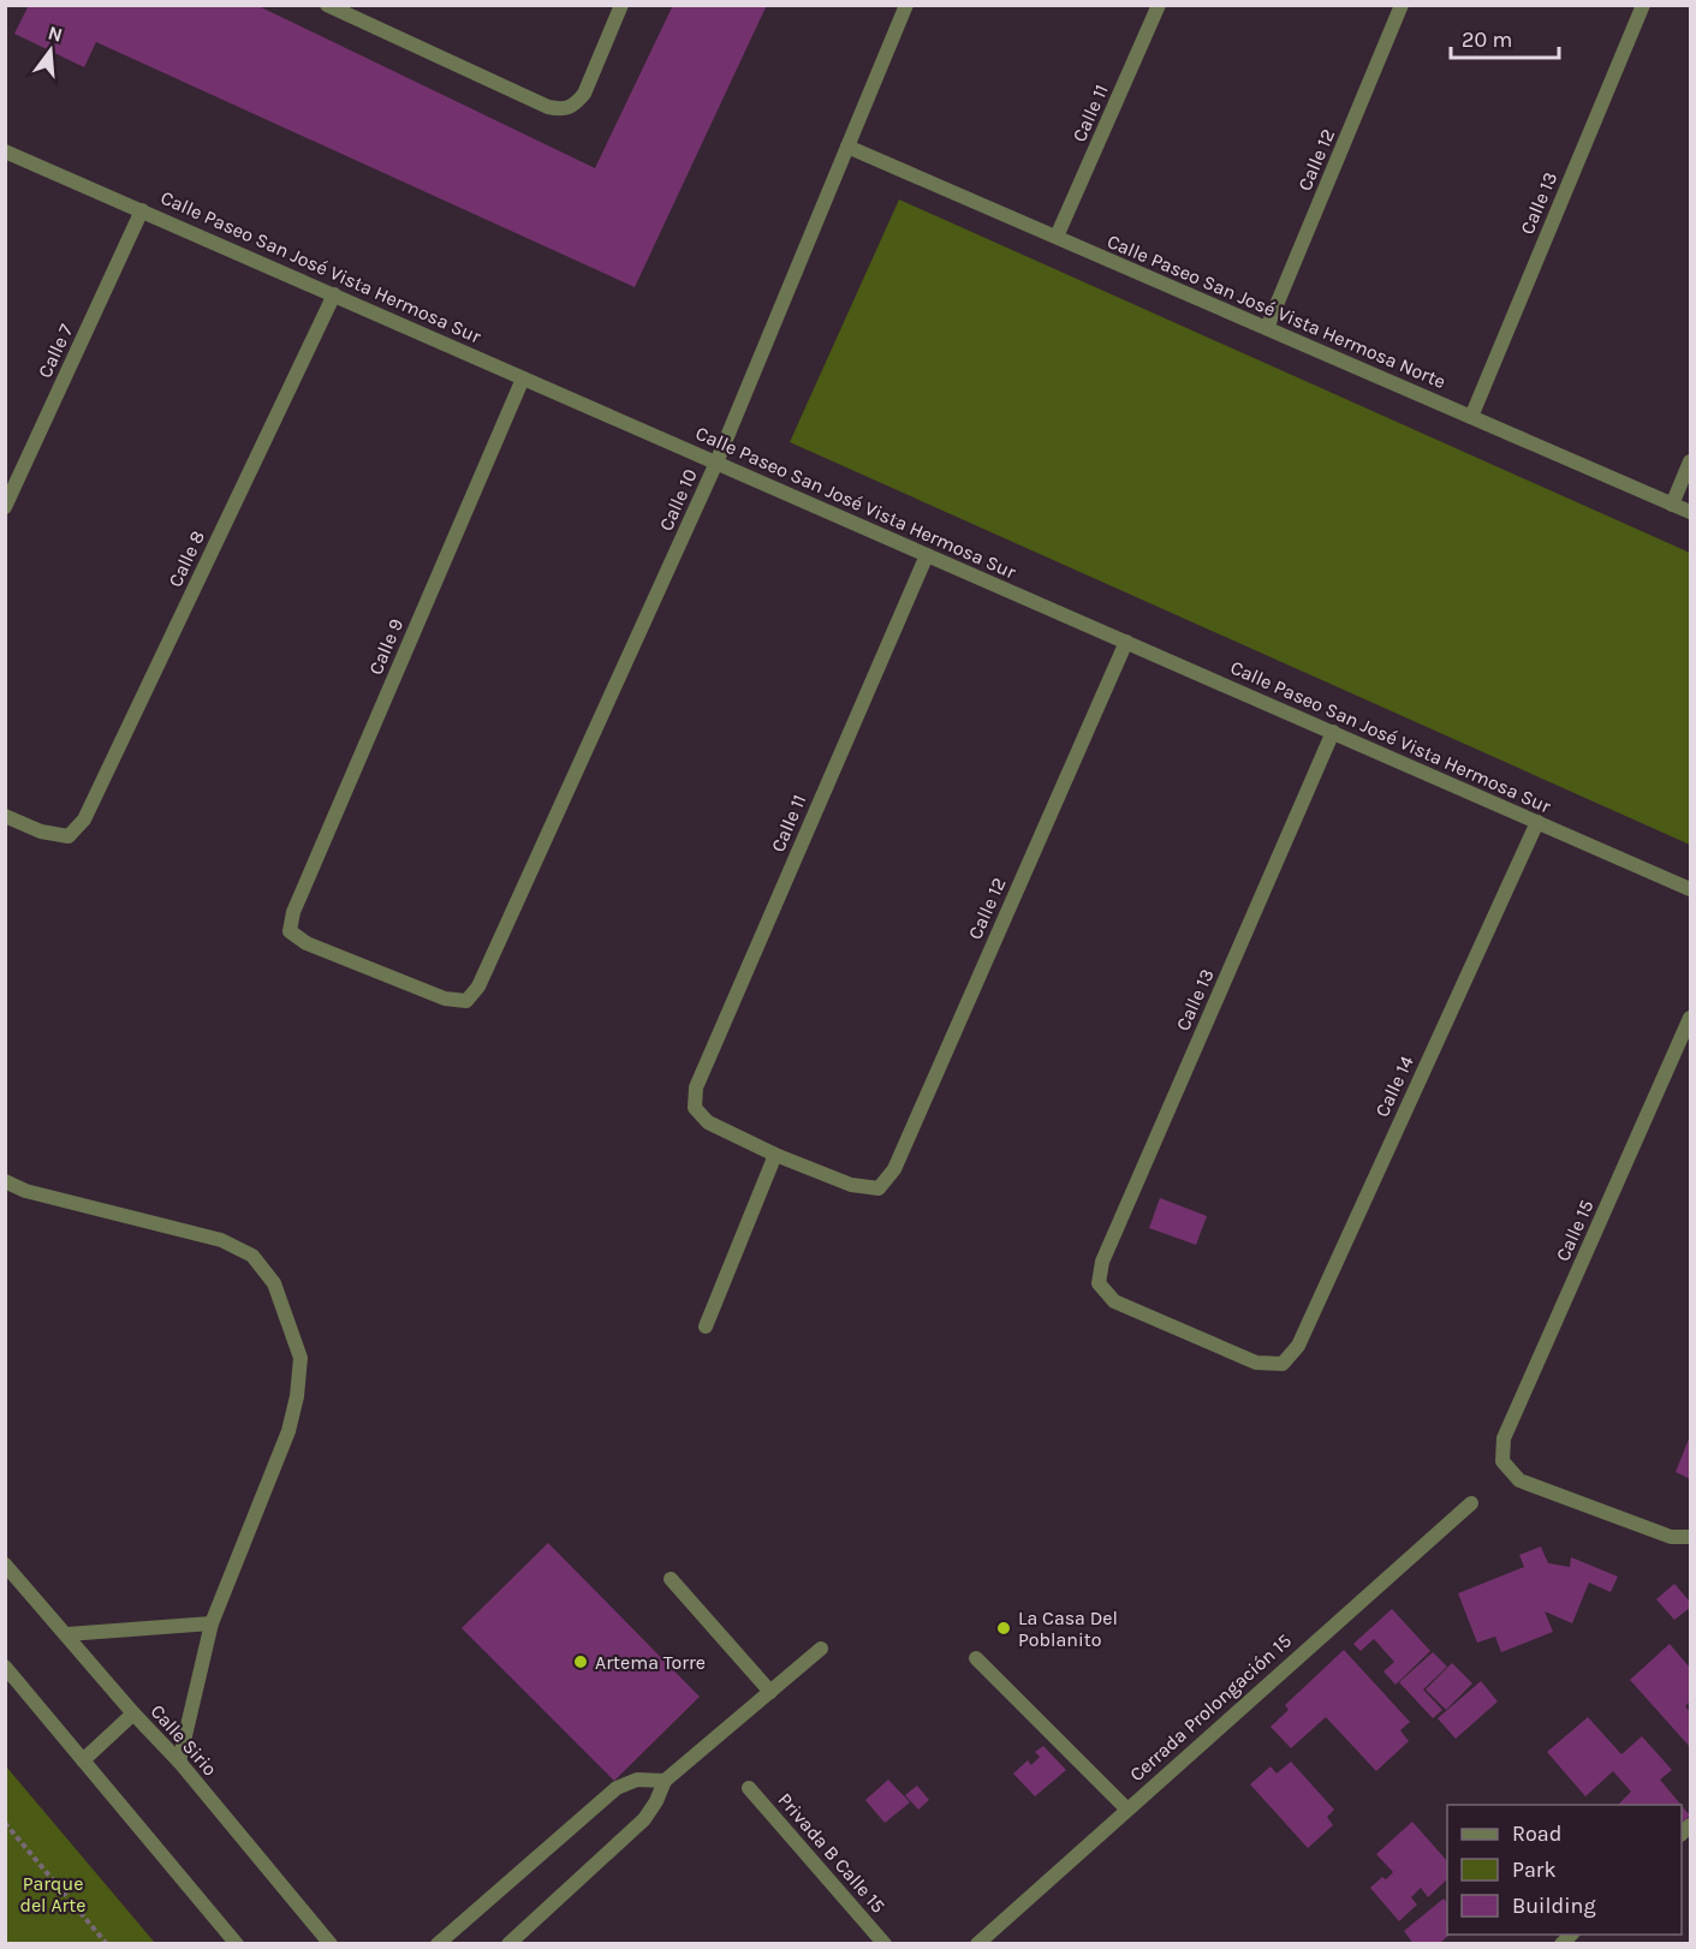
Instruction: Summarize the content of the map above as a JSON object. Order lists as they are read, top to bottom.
{
  "streets": {
    "street": [
      "Calle 11",
      "Calle 12",
      "Calle 13",
      "Calle Paseo San José Vista Hermosa Sur",
      "Calle Paseo San José Vista Hermosa Norte",
      "Calle 7",
      "Calle 10",
      "Calle 8",
      "Calle 9",
      "Calle 14",
      "Calle 15",
      "Cerrada Prolongación 15",
      "Calle Sirio",
      "Privada B Calle 15"
    ]
  },
  "crossings": [
    ["Calle 11", "Calle 12"],
    ["Calle 11", "Calle Paseo San José Vista Hermosa Sur"],
    ["Calle 11", "Calle Paseo San José Vista Hermosa Norte"],
    ["Calle 12", "Calle Paseo San José Vista Hermosa Sur"],
    ["Calle 12", "Calle Paseo San José Vista Hermosa Norte"],
    ["Calle 13", "Calle Paseo San José Vista Hermosa Sur"],
    ["Calle 13", "Calle Paseo San José Vista Hermosa Norte"],
    ["Calle 13", "Calle 14"],
    ["Calle Paseo San José Vista Hermosa Sur", "Calle 7"],
    ["Calle Paseo San José Vista Hermosa Sur", "Calle 10"],
    ["Calle Paseo San José Vista Hermosa Sur", "Calle 8"],
    ["Calle Paseo San José Vista Hermosa Sur", "Calle 9"],
    ["Calle Paseo San José Vista Hermosa Sur", "Calle 14"],
    ["Calle Paseo San José Vista Hermosa Norte", "Calle 10"],
    ["Calle 10", "Calle 9"]
  ],
  "parks": ["Parque del Arte"],
  "places": ["La Casa Del Poblanito", "Artema Torre"],
  "legend": ["Road", "Park", "Building"],
  "scale_bar": "20 m",
  "north": "top"
}
